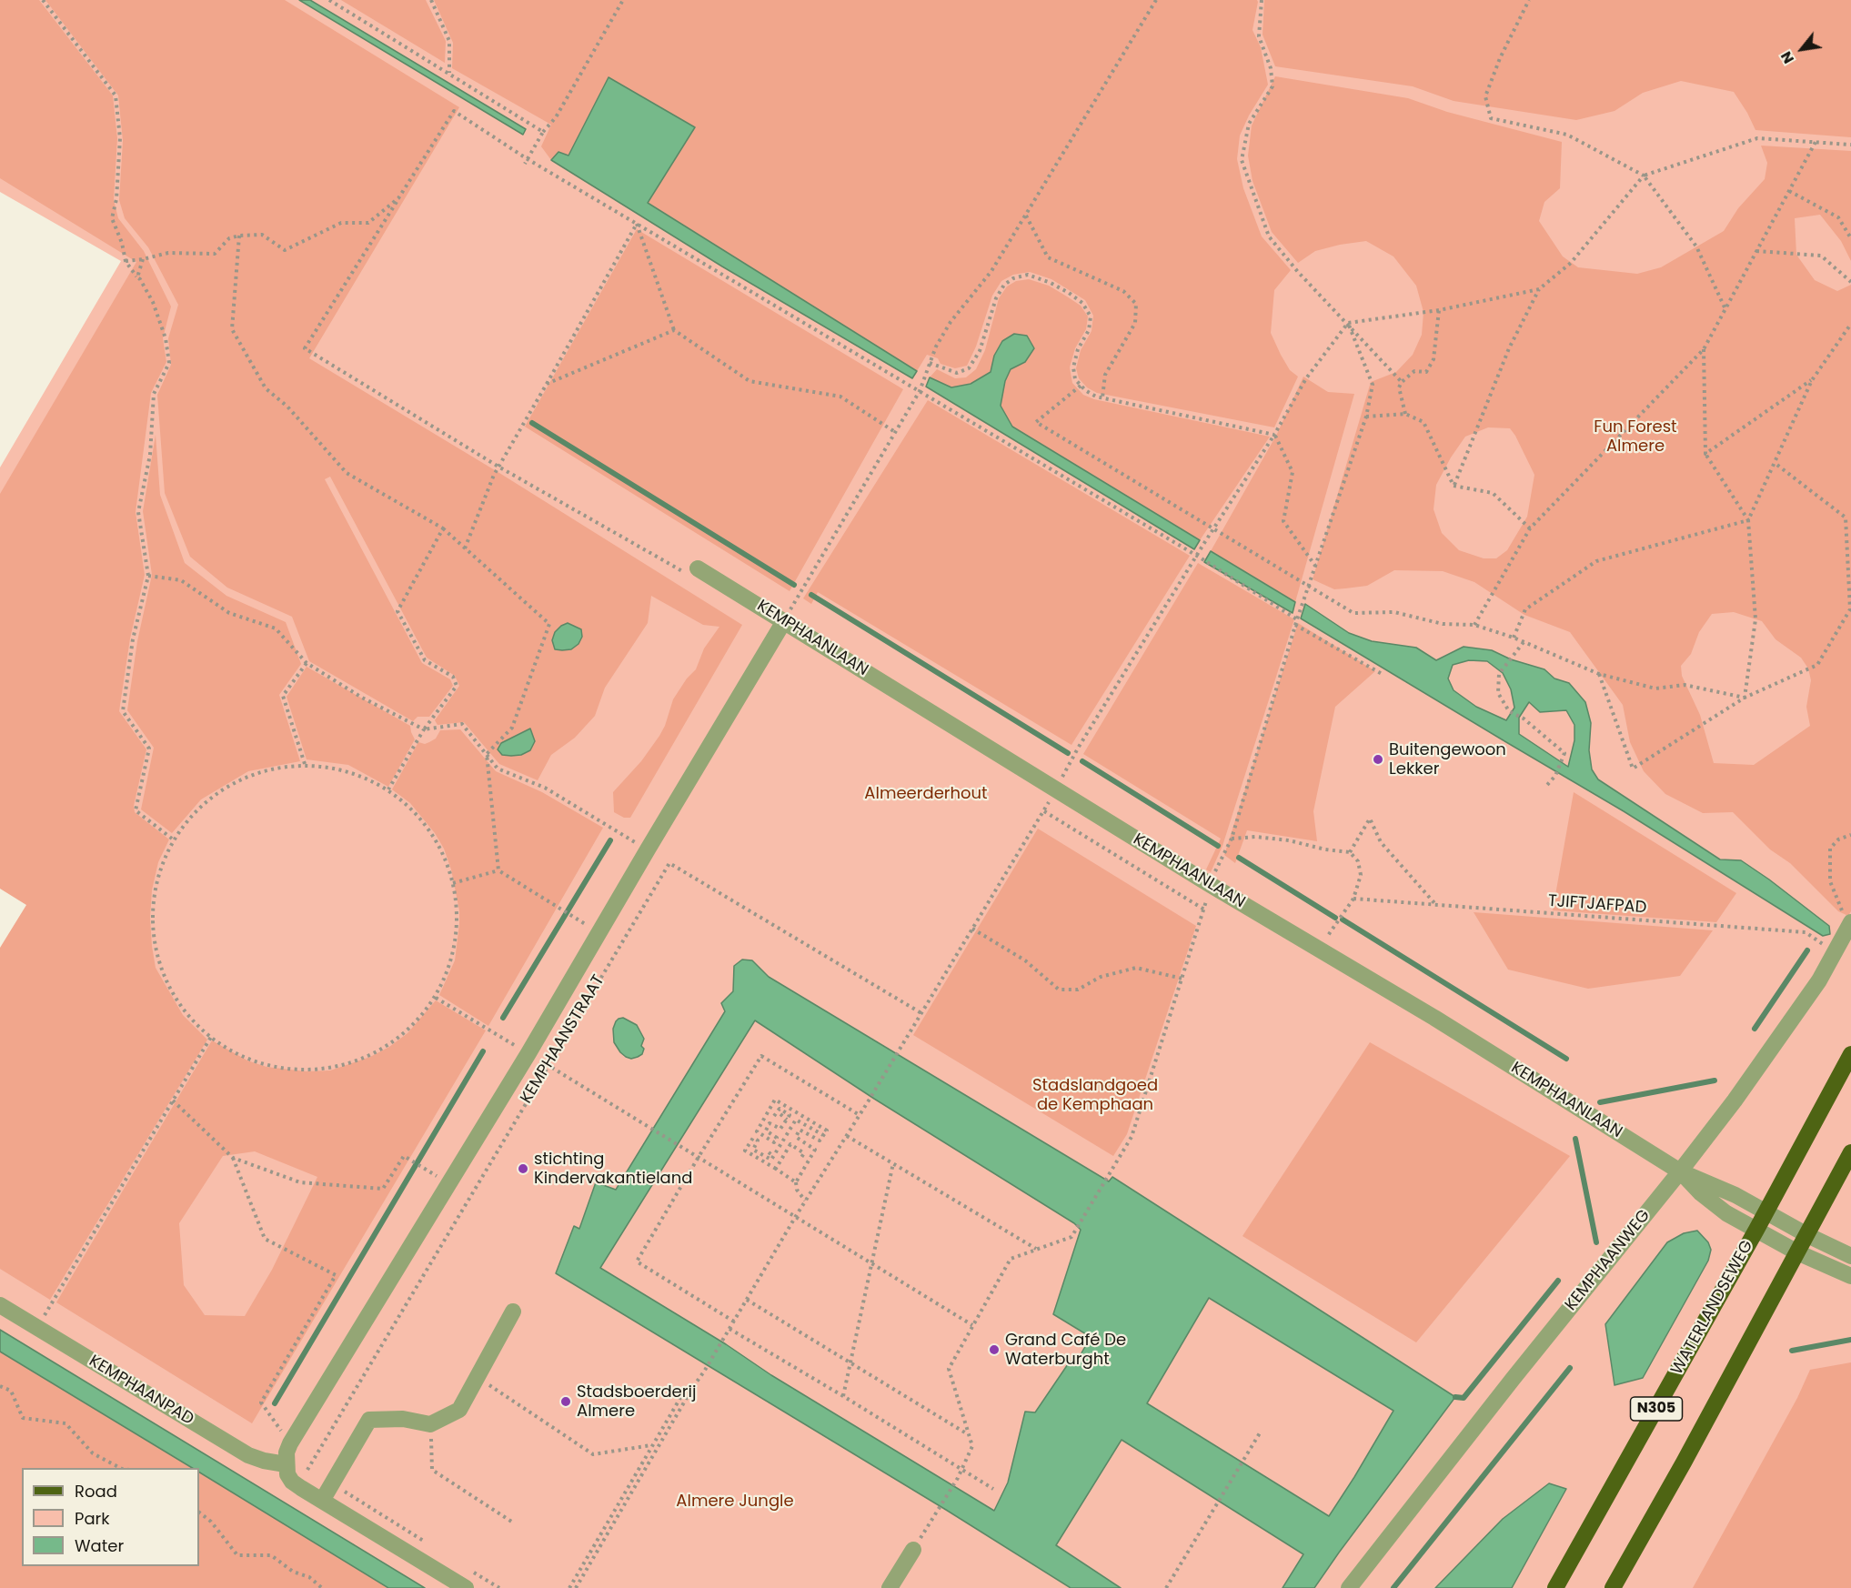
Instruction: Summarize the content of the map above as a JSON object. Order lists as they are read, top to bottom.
{
  "streets": {
    "main road": ["WATERLANDSEWEG", "N305"],
    "street": [
      "KEMPHAANLAAN",
      "KEMPHAANSTRAAT",
      "KEMPHAANWEG",
      "KEMPHAANPAD"
    ],
    "path": ["TJIFTJAFPAD"]
  },
  "crossings": [
    ["KEMPHAANLAAN", "KEMPHAANSTRAAT"],
    ["KEMPHAANLAAN", "KEMPHAANWEG"],
    ["KEMPHAANLAAN", "WATERLANDSEWEG"],
    ["KEMPHAANLAAN", "N305"],
    ["TJIFTJAFPAD", "KEMPHAANWEG"],
    ["KEMPHAANSTRAAT", "KEMPHAANPAD"]
  ],
  "parks": [
    "Fun Forest Almere",
    "Almeerderhout",
    "Stadslandgoed de Kemphaan",
    "Almere Jungle"
  ],
  "places": [
    "Buitengewoon Lekker",
    "stichting Kindervakantieland",
    "Grand Café De Waterburght",
    "Stadsboerderij Almere"
  ],
  "legend": ["Road", "Park", "Water"],
  "north": "bottom left"
}
